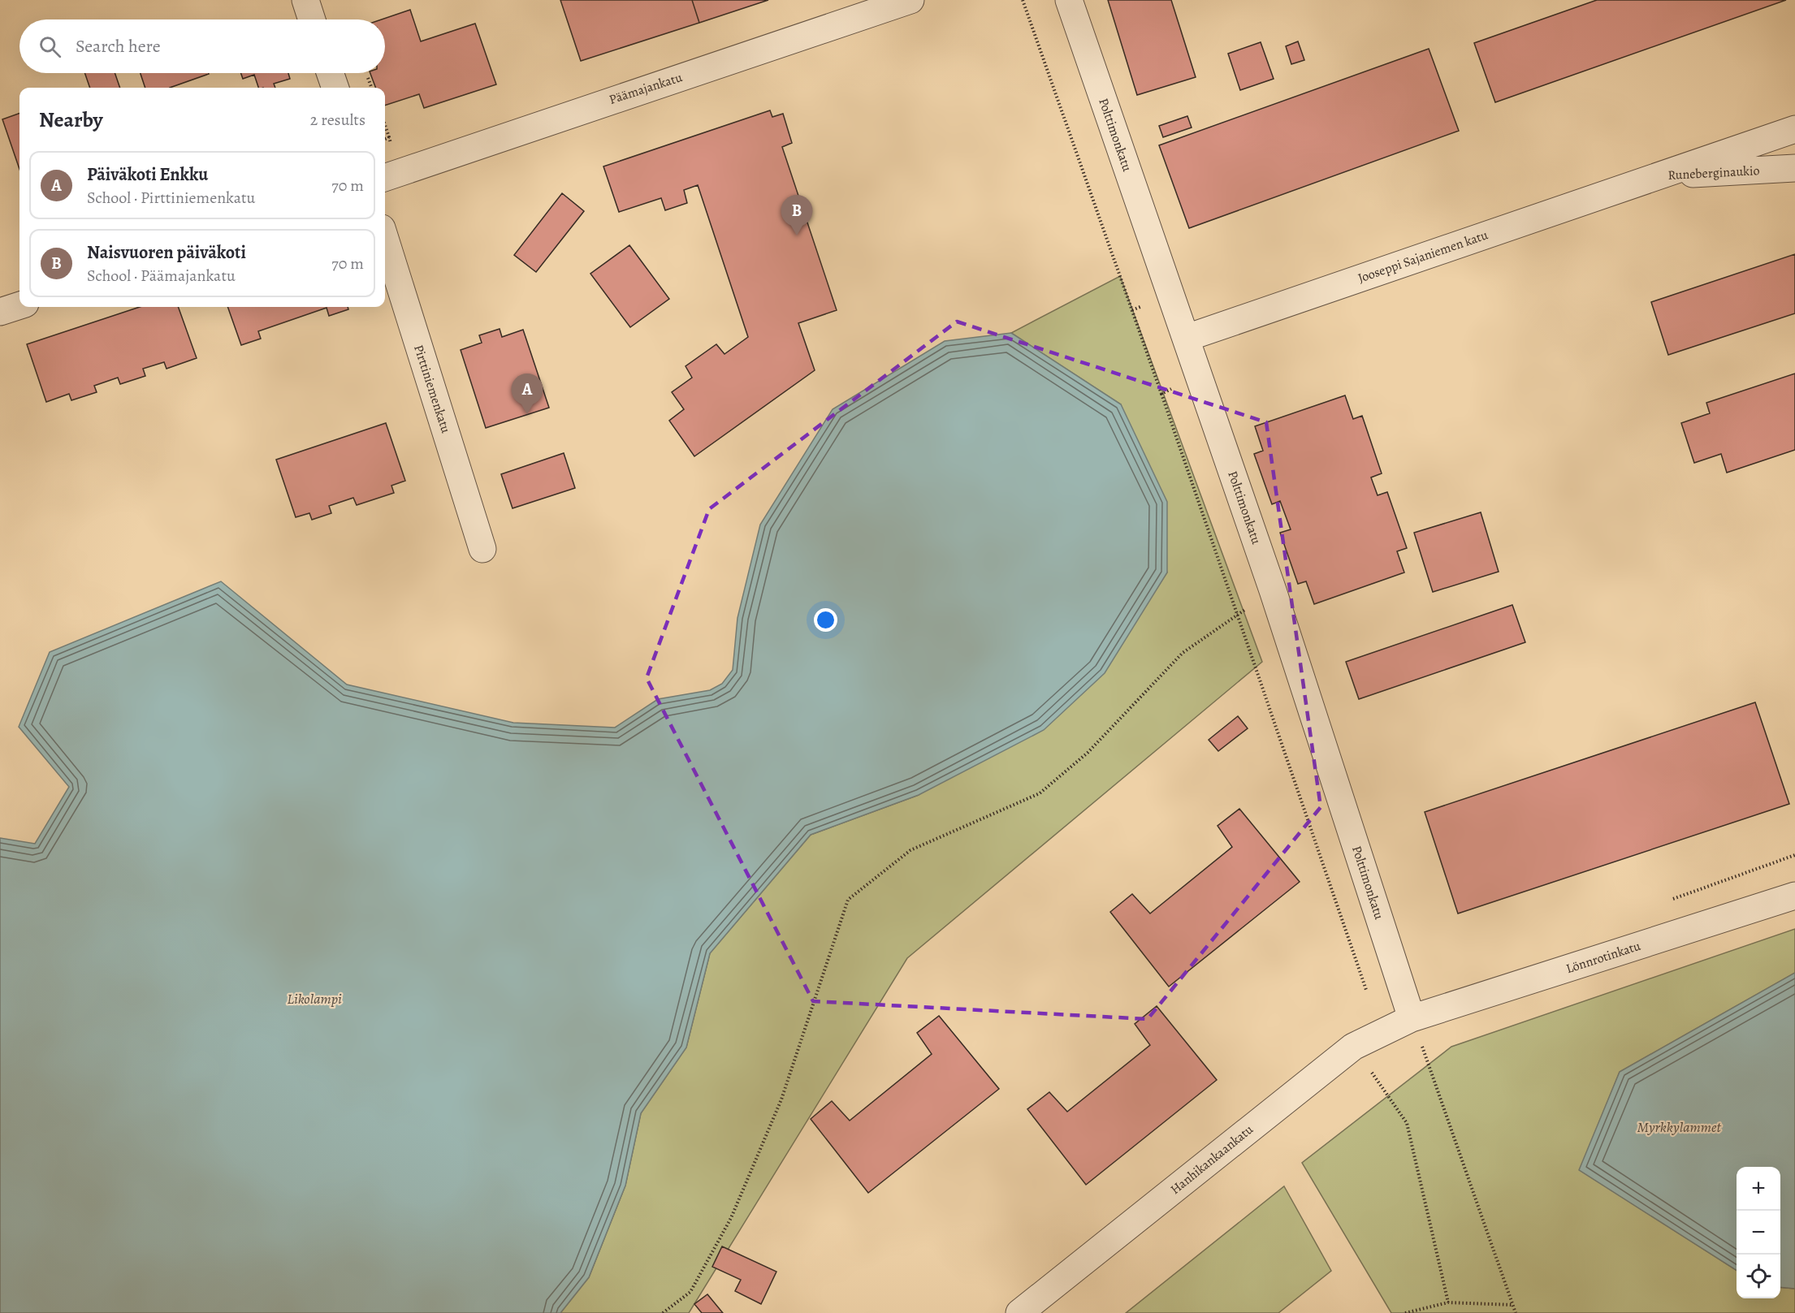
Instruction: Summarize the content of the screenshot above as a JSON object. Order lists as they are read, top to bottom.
{
  "streets": {
    "street": [
      "Päämajankatu",
      "Polttimonkatu",
      "Runeberginaukio",
      "Jooseppi Sajaniemen katu",
      "Pirttiniemenkatu",
      "Lönnrotinkatu",
      "Hanhikankaankatu"
    ]
  },
  "crossings": [
    ["Polttimonkatu", "Jooseppi Sajaniemen katu"],
    ["Polttimonkatu", "Lönnrotinkatu"],
    ["Polttimonkatu", "Hanhikankaankatu"],
    ["Runeberginaukio", "Jooseppi Sajaniemen katu"],
    ["Lönnrotinkatu", "Hanhikankaankatu"]
  ],
  "water": ["Likolampi", "Myrkkylammet"],
  "page": {
    "search": "Search here",
    "heading": ["Nearby", "2 results"],
    "list": [
      {
        "mark": "A",
        "name": "Päiväkoti Enkku",
        "note": "School · Pirttiniemenkatu",
        "value": "70 m"
      },
      {
        "mark": "B",
        "name": "Naisvuoren päiväkoti",
        "note": "School · Päämajankatu",
        "value": "70 m"
      }
    ],
    "pins": ["B", "A"],
    "map_buttons": ["+", "−"]
  }
}
